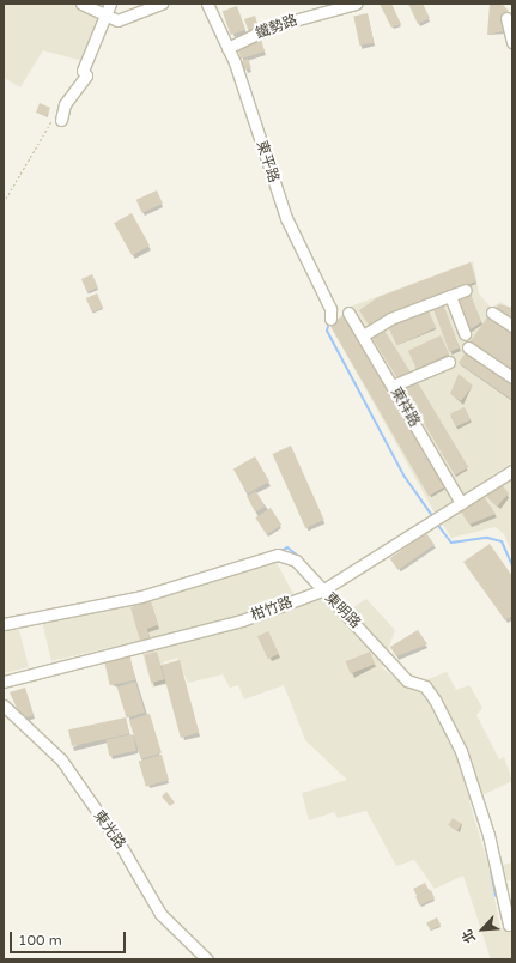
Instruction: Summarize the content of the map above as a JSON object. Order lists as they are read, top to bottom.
{
  "streets": {
    "street": [
      "鐵勢路",
      "東平路",
      "東祥路",
      "柑竹路",
      "東明路",
      "東光路"
    ]
  },
  "crossings": [
    ["鐵勢路", "東平路"],
    ["東祥路", "柑竹路"],
    ["柑竹路", "東明路"]
  ],
  "scale_bar": "100 m",
  "north": "bottom left"
}
